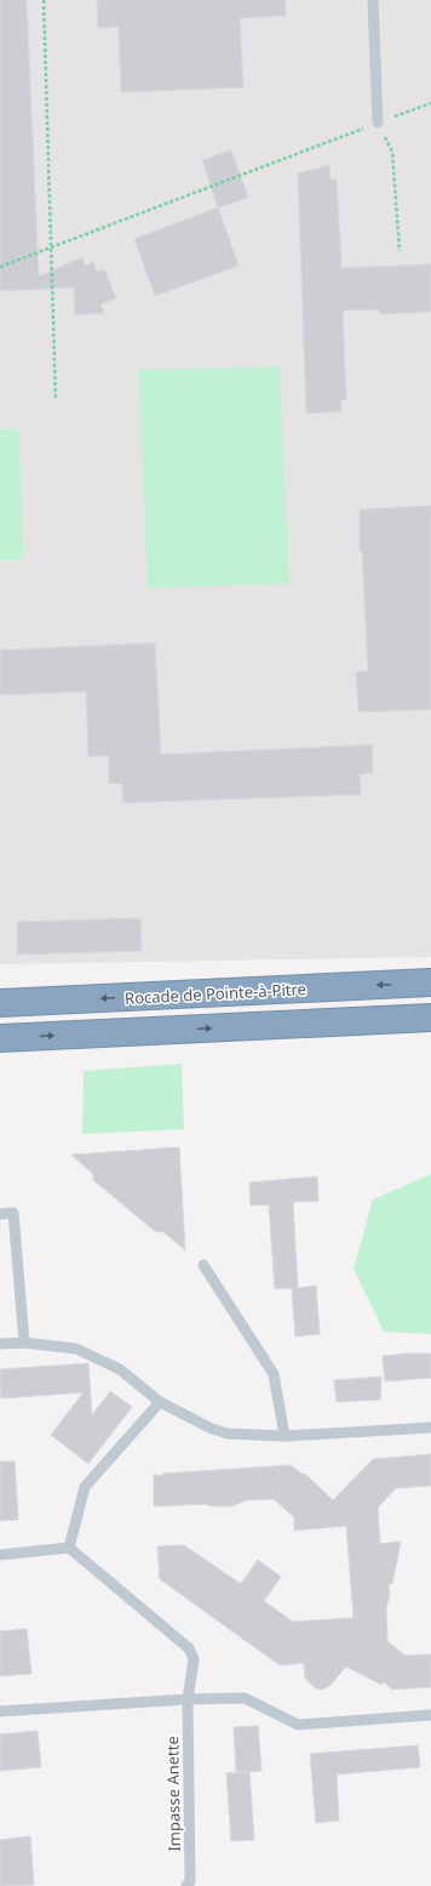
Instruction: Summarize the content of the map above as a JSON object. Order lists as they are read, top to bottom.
{
  "streets": {
    "highway": ["Rocade de Pointe-à-Pitre"],
    "lane": ["Impasse Anette"]
  }
}
